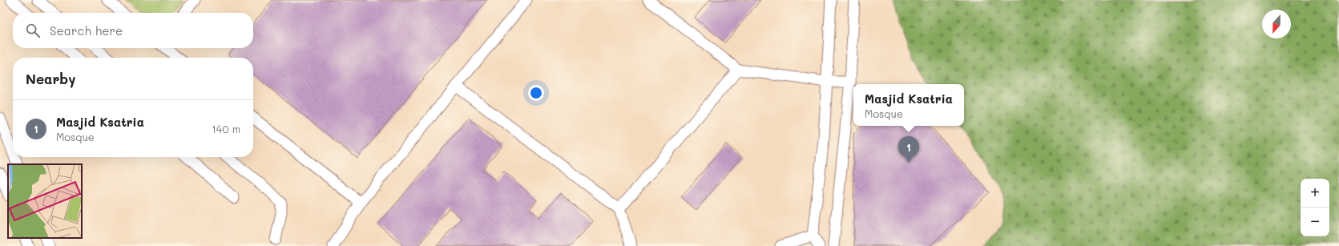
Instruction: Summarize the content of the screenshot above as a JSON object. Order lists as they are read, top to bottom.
{
  "north": "bottom",
  "page": {
    "search": "Search here",
    "heading": "Nearby",
    "popup": ["Masjid Ksatria", "Mosque"],
    "list": [
      {
        "mark": "1",
        "name": "Masjid Ksatria",
        "note": "Mosque",
        "value": "140 m"
      }
    ],
    "pins": "1",
    "map_buttons": ["+", "−"]
  }
}
